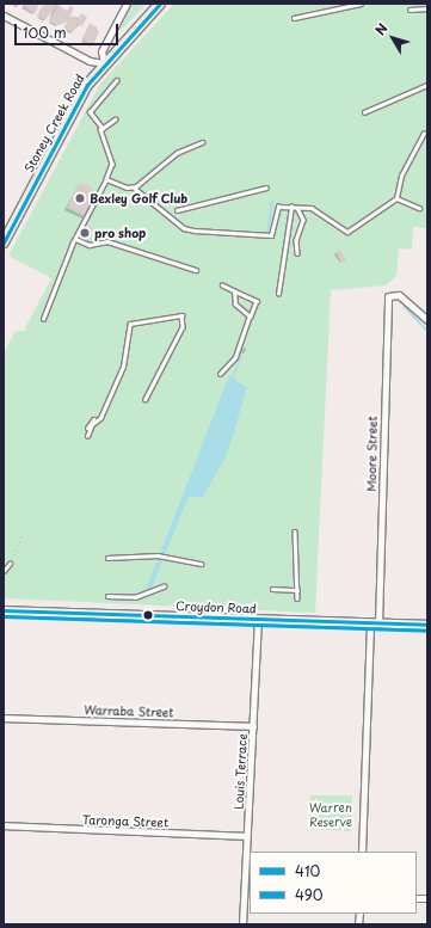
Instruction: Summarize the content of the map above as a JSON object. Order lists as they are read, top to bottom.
{
  "streets": {
    "main road": ["Stoney Creek Road", "Croydon Road"],
    "street": [
      "Moore Street",
      "Warraba Street",
      "Louis Terrace",
      "Taronga Street"
    ]
  },
  "crossings": [
    ["Moore Street", "Croydon Road"],
    ["Croydon Road", "Louis Terrace"],
    ["Warraba Street", "Louis Terrace"],
    ["Louis Terrace", "Taronga Street"]
  ],
  "parks": ["Warren Reserve"],
  "places": ["Bexley Golf Club", "pro shop"],
  "lines": ["transit line 410", "transit line 490"],
  "legend": ["410", "490"],
  "scale_bar": "100 m",
  "north": "top left"
}
